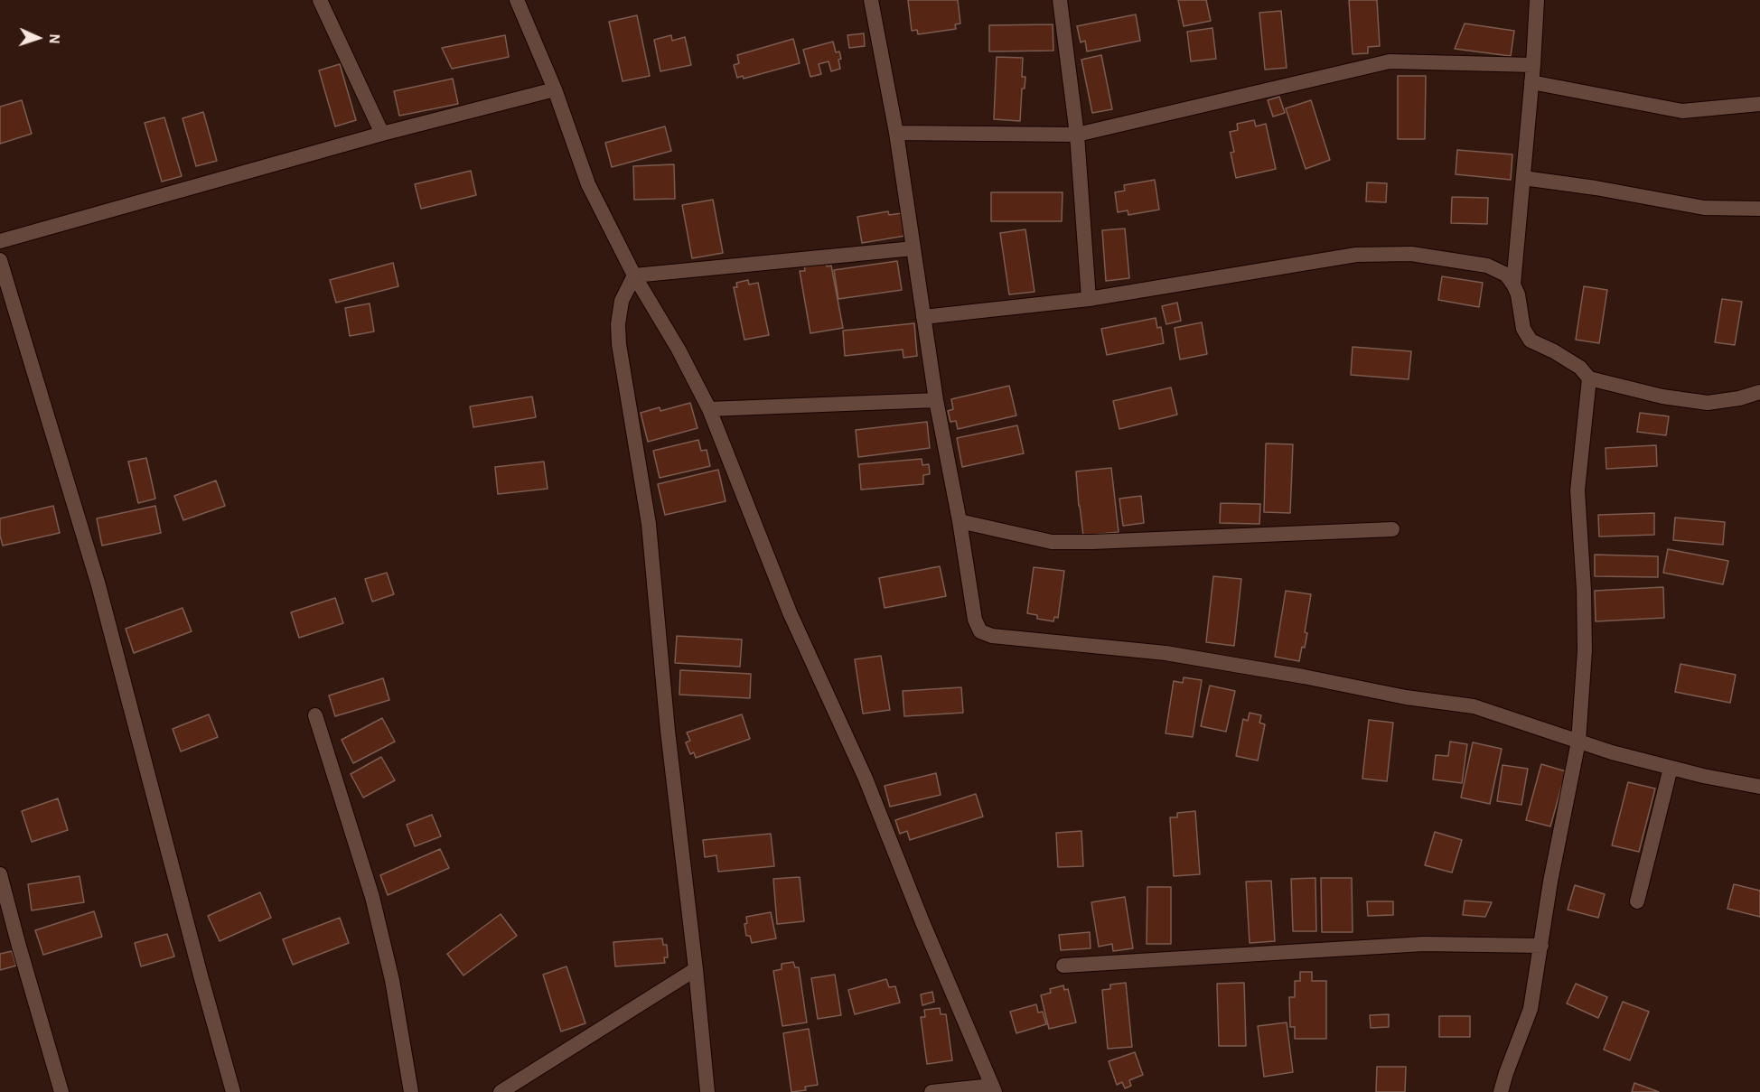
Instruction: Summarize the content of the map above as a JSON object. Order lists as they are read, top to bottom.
{
  "north": "right"
}
